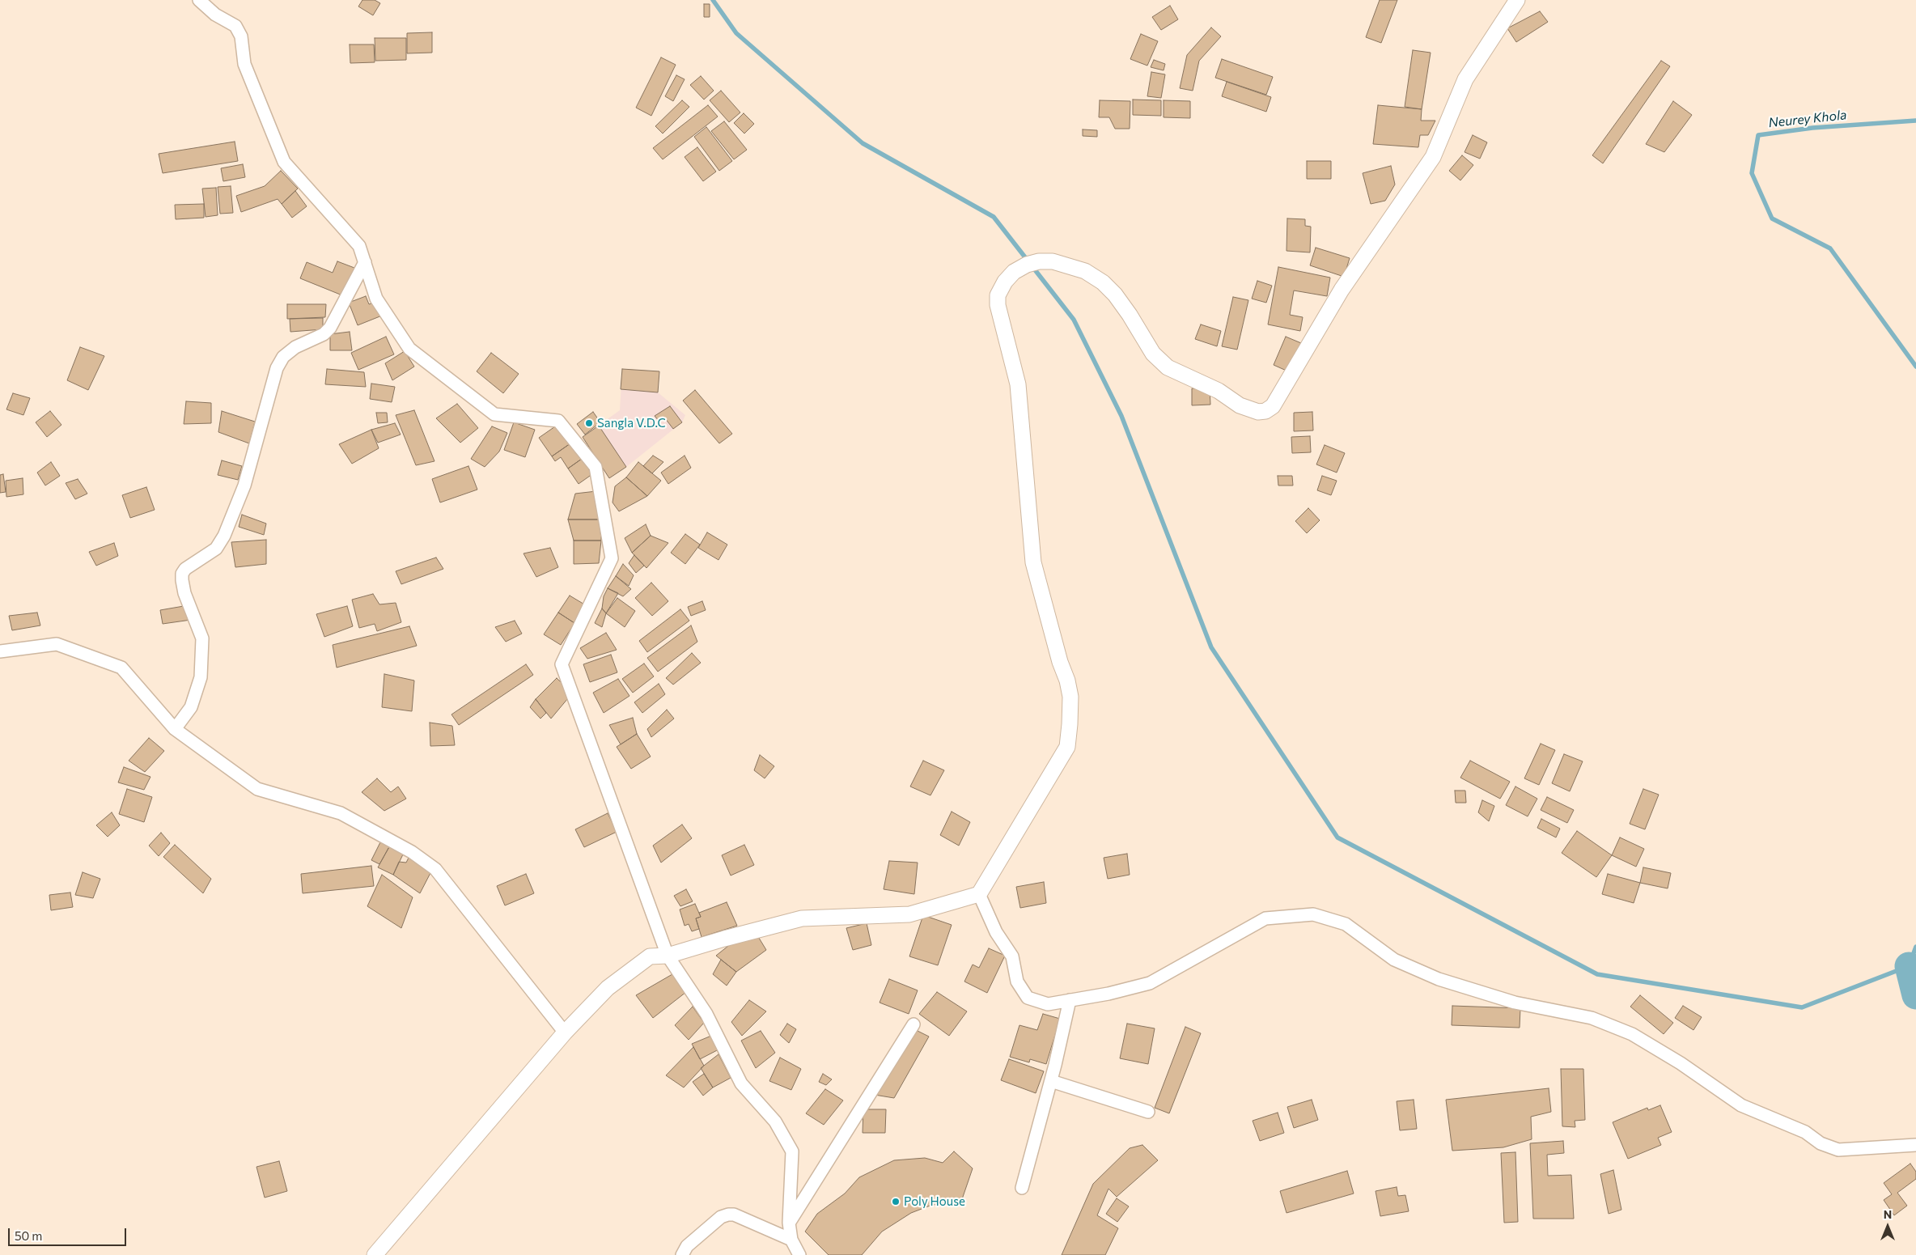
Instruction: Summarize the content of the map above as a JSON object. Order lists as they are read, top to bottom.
{
  "water": ["Neurey Khola"],
  "places": ["Sangla V.D.C", "Poly House"],
  "scale_bar": "50 m",
  "north": "top"
}
